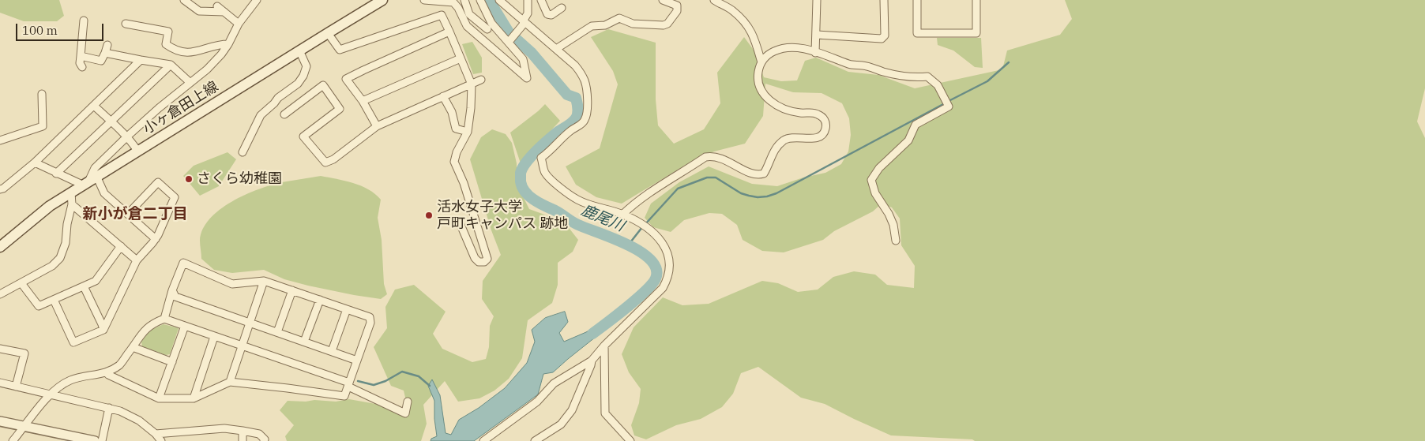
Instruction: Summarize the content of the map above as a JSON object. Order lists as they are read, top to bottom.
{
  "streets": {
    "main road": ["小ヶ倉田上線"]
  },
  "districts": ["新小が倉二丁目"],
  "water": ["鹿尾川"],
  "places": ["さくら幼稚園", "活水女子大学 戸町キャンパス 跡地"],
  "scale_bar": "100 m"
}
